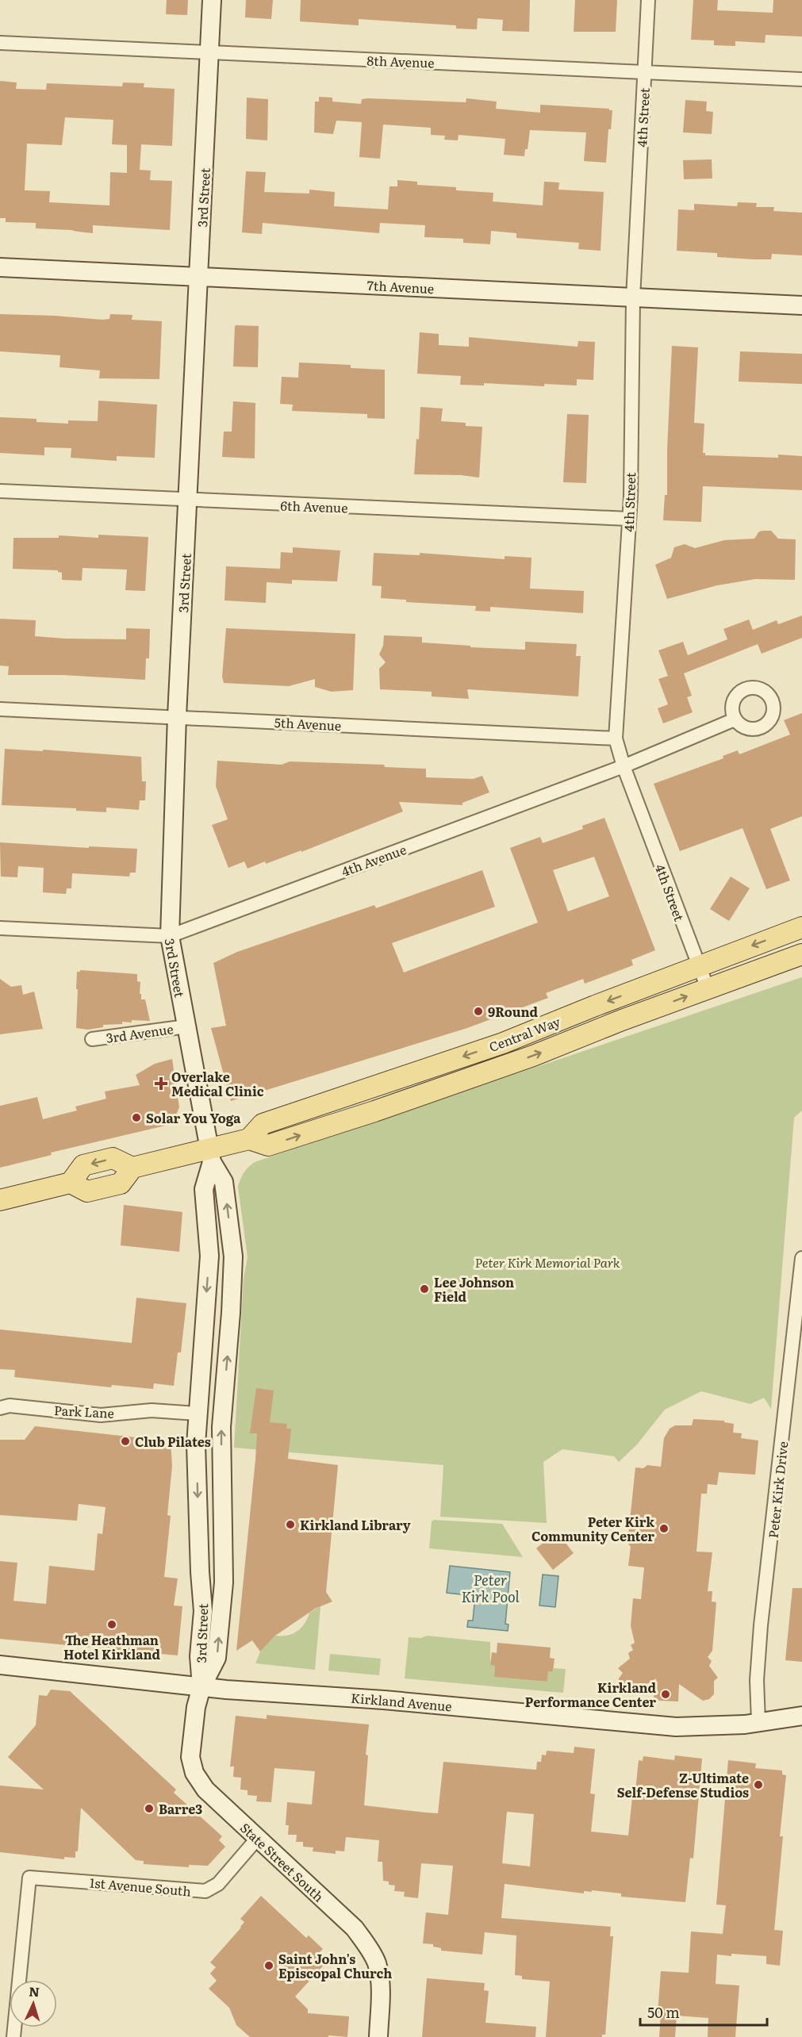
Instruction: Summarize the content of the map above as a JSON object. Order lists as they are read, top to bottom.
{
  "streets": {
    "main road": ["Central Way"],
    "street": [
      "8th Avenue",
      "4th Street",
      "3rd Street",
      "7th Avenue",
      "6th Avenue",
      "5th Avenue",
      "4th Avenue",
      "3rd Avenue",
      "Park Lane",
      "Peter Kirk Drive",
      "Kirkland Avenue",
      "State Street South",
      "1st Avenue South"
    ]
  },
  "crossings": [
    ["8th Avenue", "4th Street"],
    ["8th Avenue", "3rd Street"],
    ["4th Street", "7th Avenue"],
    ["4th Street", "6th Avenue"],
    ["4th Street", "5th Avenue"],
    ["4th Street", "4th Avenue"],
    ["4th Street", "Central Way"],
    ["3rd Street", "7th Avenue"],
    ["3rd Street", "6th Avenue"],
    ["3rd Street", "5th Avenue"],
    ["3rd Street", "4th Avenue"],
    ["3rd Street", "3rd Avenue"],
    ["3rd Street", "Central Way"],
    ["3rd Street", "Park Lane"],
    ["3rd Street", "Kirkland Avenue"],
    ["3rd Street", "State Street South"],
    ["Peter Kirk Drive", "Kirkland Avenue"],
    ["Kirkland Avenue", "State Street South"],
    ["State Street South", "1st Avenue South"]
  ],
  "water": ["Peter Kirk Pool"],
  "parks": ["Peter Kirk Memorial Park"],
  "places": {
    "other": [
      "9Round",
      "Solar You Yoga",
      "Lee Johnson Field",
      "Club Pilates",
      "Kirkland Library",
      "Peter Kirk Community Center",
      "The Heathman Hotel Kirkland",
      "Kirkland Performance Center",
      "Z-Ultimate Self-Defense Studios",
      "Barre3",
      "Saint John's Episcopal Church"
    ],
    "health": ["Overlake Medical Clinic"]
  },
  "scale_bar": "50 m",
  "north": "top"
}
